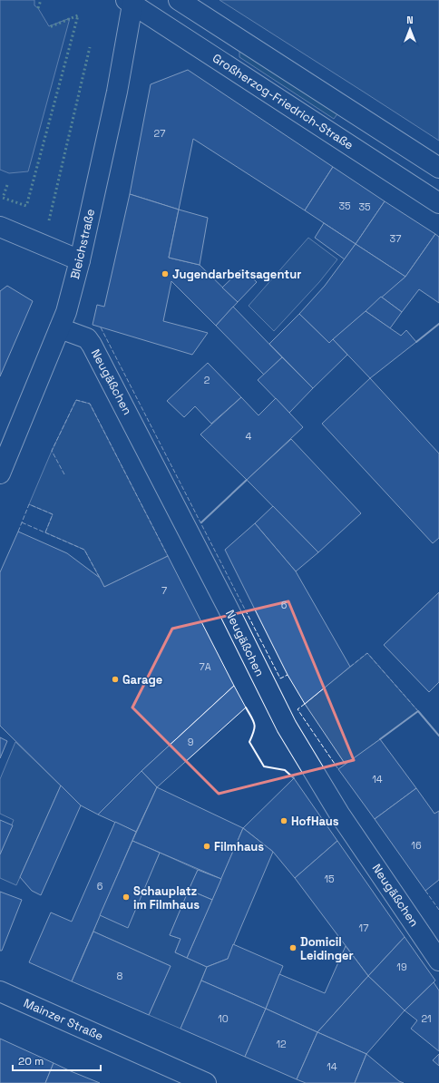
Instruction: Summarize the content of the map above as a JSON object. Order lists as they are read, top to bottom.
{
  "streets": {
    "main road": [
      "Großherzog-Friedrich-Straße",
      "Bleichstraße",
      "Neugäßchen",
      "Mainzer Straße"
    ]
  },
  "crossings": [
    ["Großherzog-Friedrich-Straße", "Bleichstraße"],
    ["Bleichstraße", "Neugäßchen"]
  ],
  "places": [
    "Jugendarbeitsagentur",
    "Garage",
    "HofHaus",
    "Filmhaus",
    "Schauplatz im Filmhaus",
    "Domicil Leidinger"
  ],
  "house_numbers": [
    "27",
    "35",
    "35",
    "37",
    "2",
    "4",
    "7",
    "6",
    "7A",
    "9",
    "14",
    "16",
    "15",
    "6",
    "17",
    "19",
    "8",
    "10",
    "21",
    "12",
    "14"
  ],
  "scale_bar": "20 m",
  "north": "top"
}
